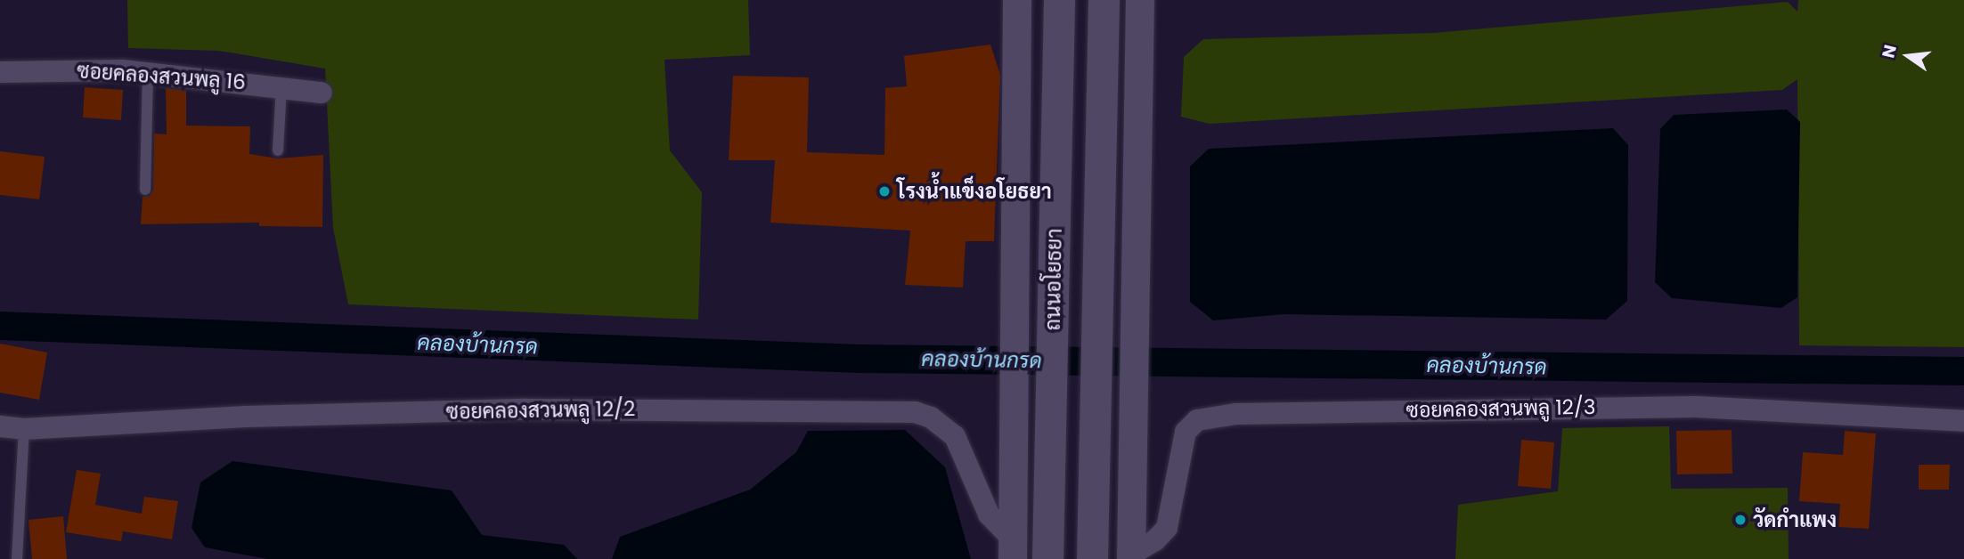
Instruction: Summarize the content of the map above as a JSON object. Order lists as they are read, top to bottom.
{
  "streets": {
    "main road": ["ถนนอโยธยา"],
    "street": ["ซอยคลองสวนพลู 16", "ซอยคลองสวนพลู 12/3", "ซอยคลองสวนพลู 12/2"]
  },
  "crossings": [
    ["ถนนอโยธยา", "ซอยคลองสวนพลู 12/2"]
  ],
  "water": ["คลองบ้านกรด"],
  "places": ["โรงน้ำแข็งอโยธยา", "วัดกำแพง"],
  "north": "left"
}
